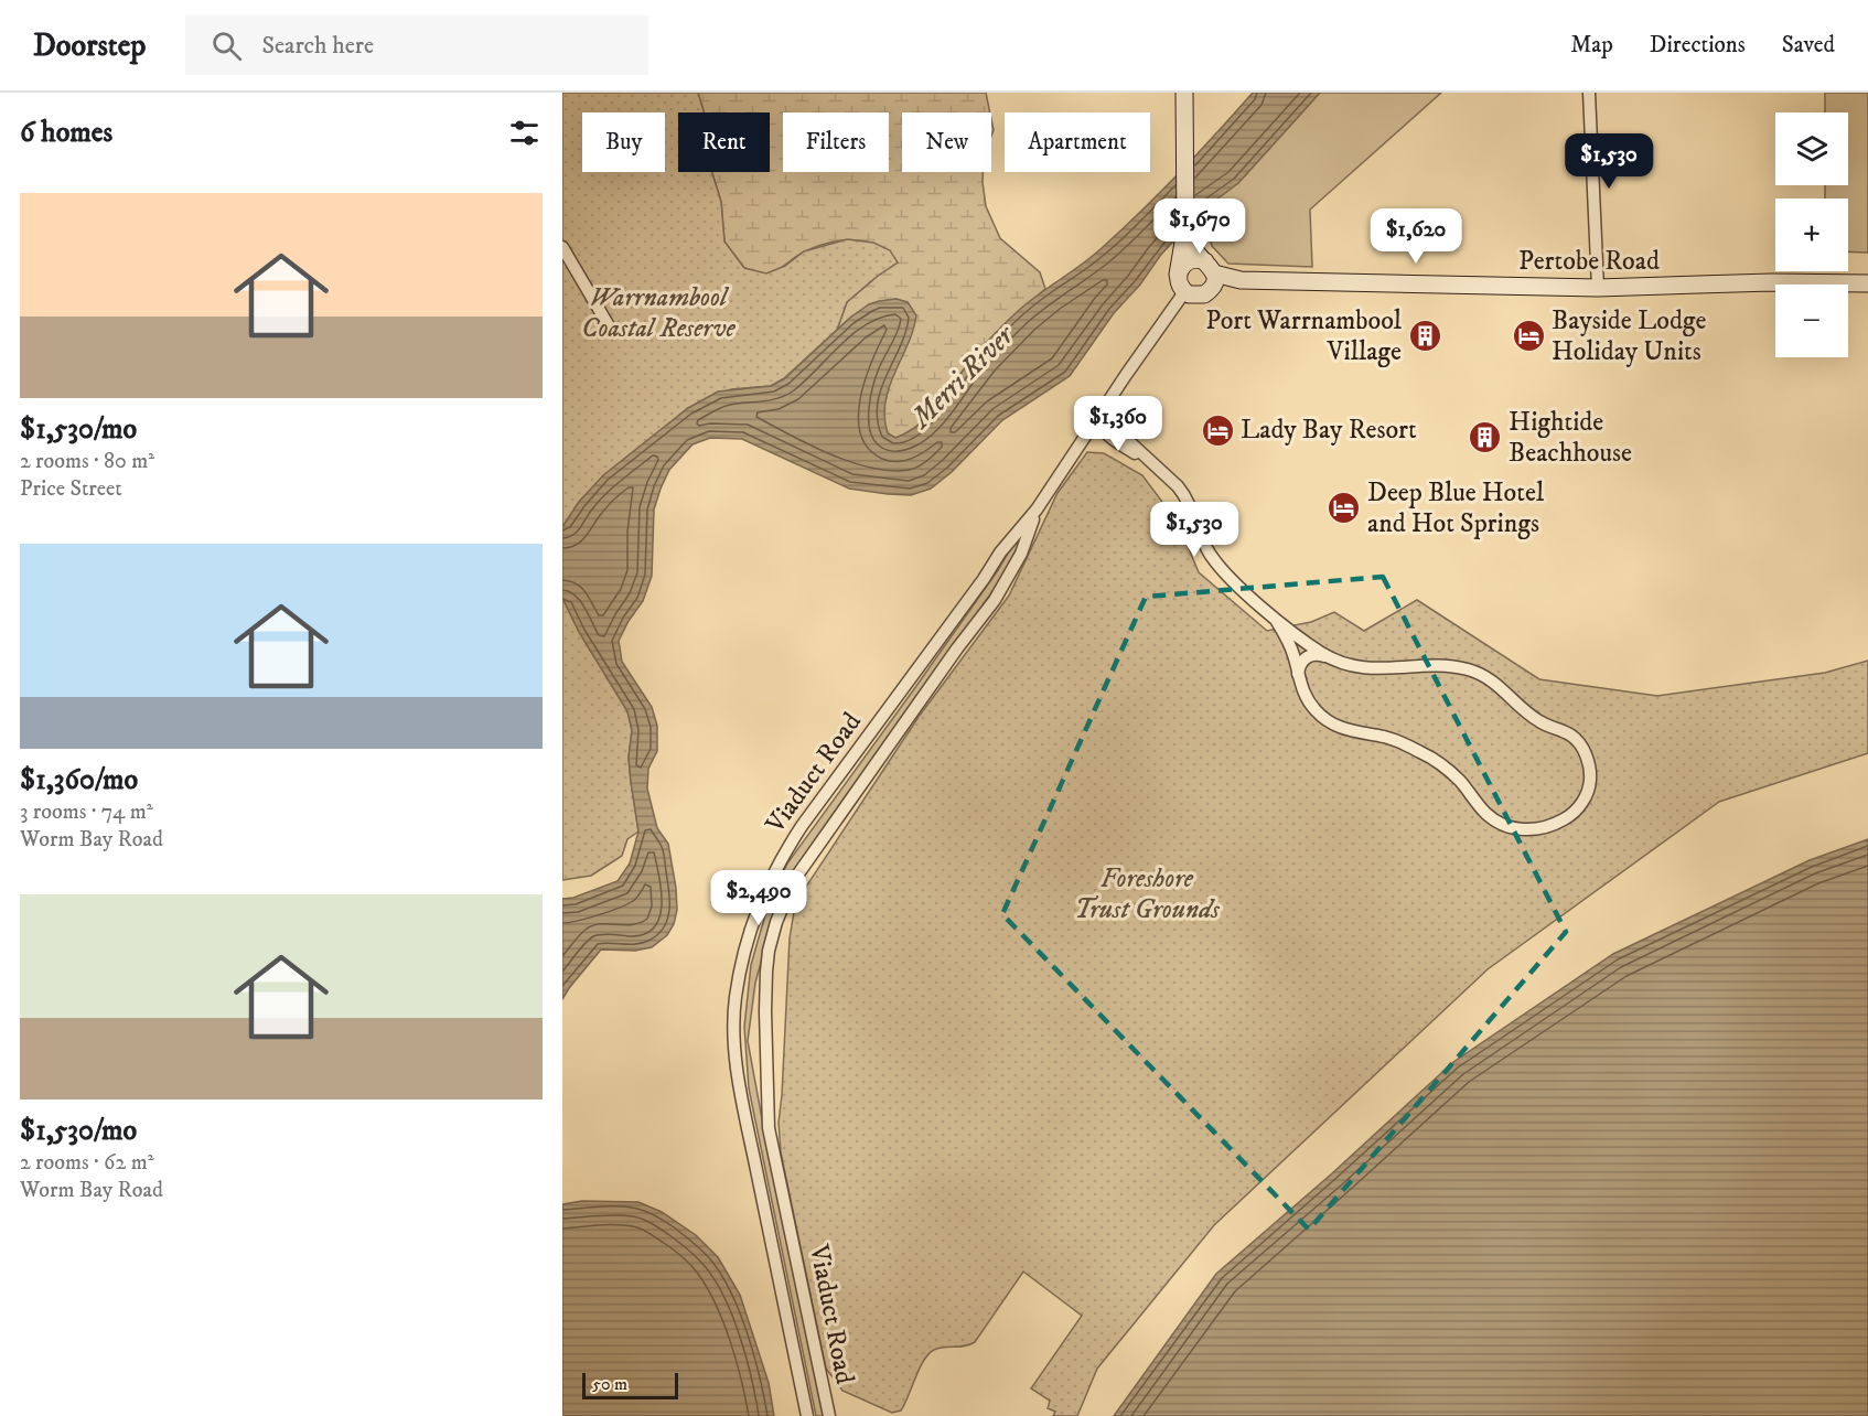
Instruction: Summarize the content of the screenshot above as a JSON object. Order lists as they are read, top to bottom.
{
  "streets": {
    "street": ["Pertobe Road", "Viaduct Road"]
  },
  "crossings": [
    ["Pertobe Road", "Viaduct Road"]
  ],
  "water": ["Merri River"],
  "parks": ["Warrnambool Coastal Reserve", "Foreshore Trust Grounds"],
  "places": {
    "building": ["Port Warrnambool Village", "Hightide Beachhouse"],
    "hotel": ["Bayside Lodge Holiday Units", "Lady Bay Resort", "Deep Blue Hotel and Hot Springs"]
  },
  "scale_bar": "50 m",
  "page": {
    "header": "Doorstep",
    "search": "Search here",
    "nav": ["Map", "Directions", "Saved"],
    "heading": "6 homes",
    "map_buttons": ["+", "−"],
    "chip": [
      "Buy",
      "Rent",
      "Filters",
      "New",
      "Apartment"
    ],
    "price": [
      "$1,530",
      "$1,670",
      "$1,620",
      "$1,360",
      "$1,530",
      "$2,490"
    ],
    "list": [
      {
        "name": "$1,530/mo",
        "note": "2 rooms · 80 m² · Price Street"
      },
      {
        "name": "$1,360/mo",
        "note": "3 rooms · 74 m² · Worm Bay Road"
      },
      {
        "name": "$1,530/mo",
        "note": "2 rooms · 62 m² · Worm Bay Road"
      }
    ],
    "scale": "50 m"
  }
}
